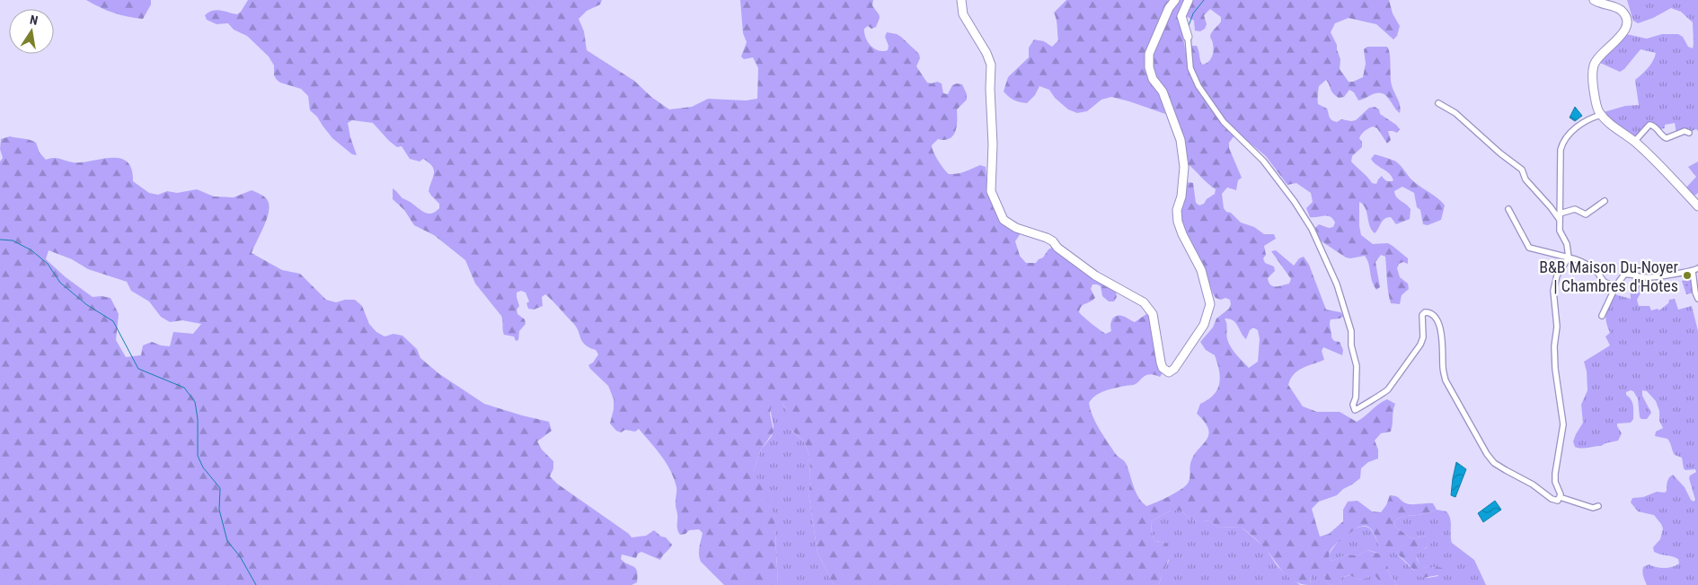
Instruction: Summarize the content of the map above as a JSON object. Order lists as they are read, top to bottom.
{
  "places": ["B&B Maison Du-Noyer | Chambres d'Hotes"],
  "north": "top"
}
